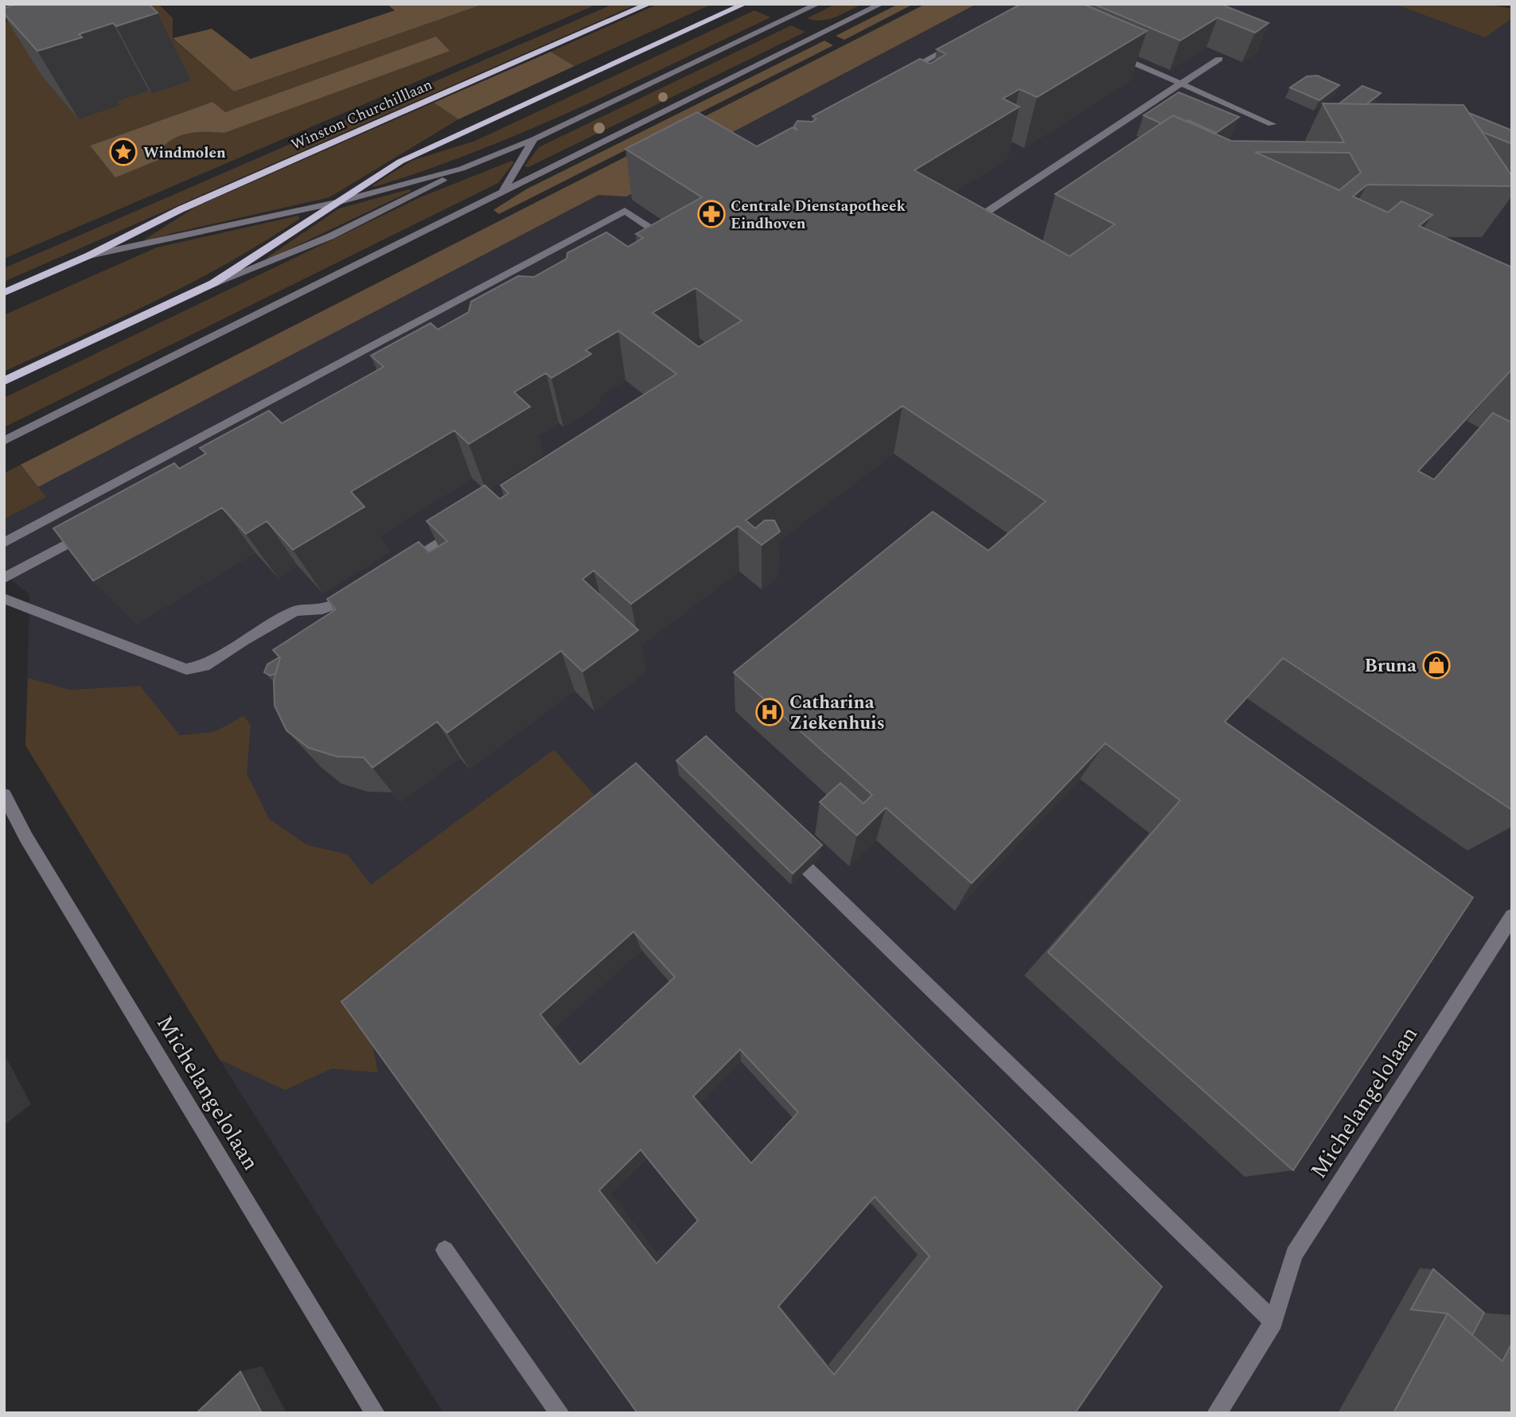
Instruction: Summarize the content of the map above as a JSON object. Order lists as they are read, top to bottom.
{
  "streets": {
    "main road": ["Winston Churchilllaan"],
    "street": ["Michelangelolaan"]
  },
  "places": {
    "place": ["Windmolen"],
    "pharmacy": ["Centrale Dienstapotheek Eindhoven"],
    "shop": ["Bruna"],
    "hospital": ["Catharina Ziekenhuis"]
  }
}
